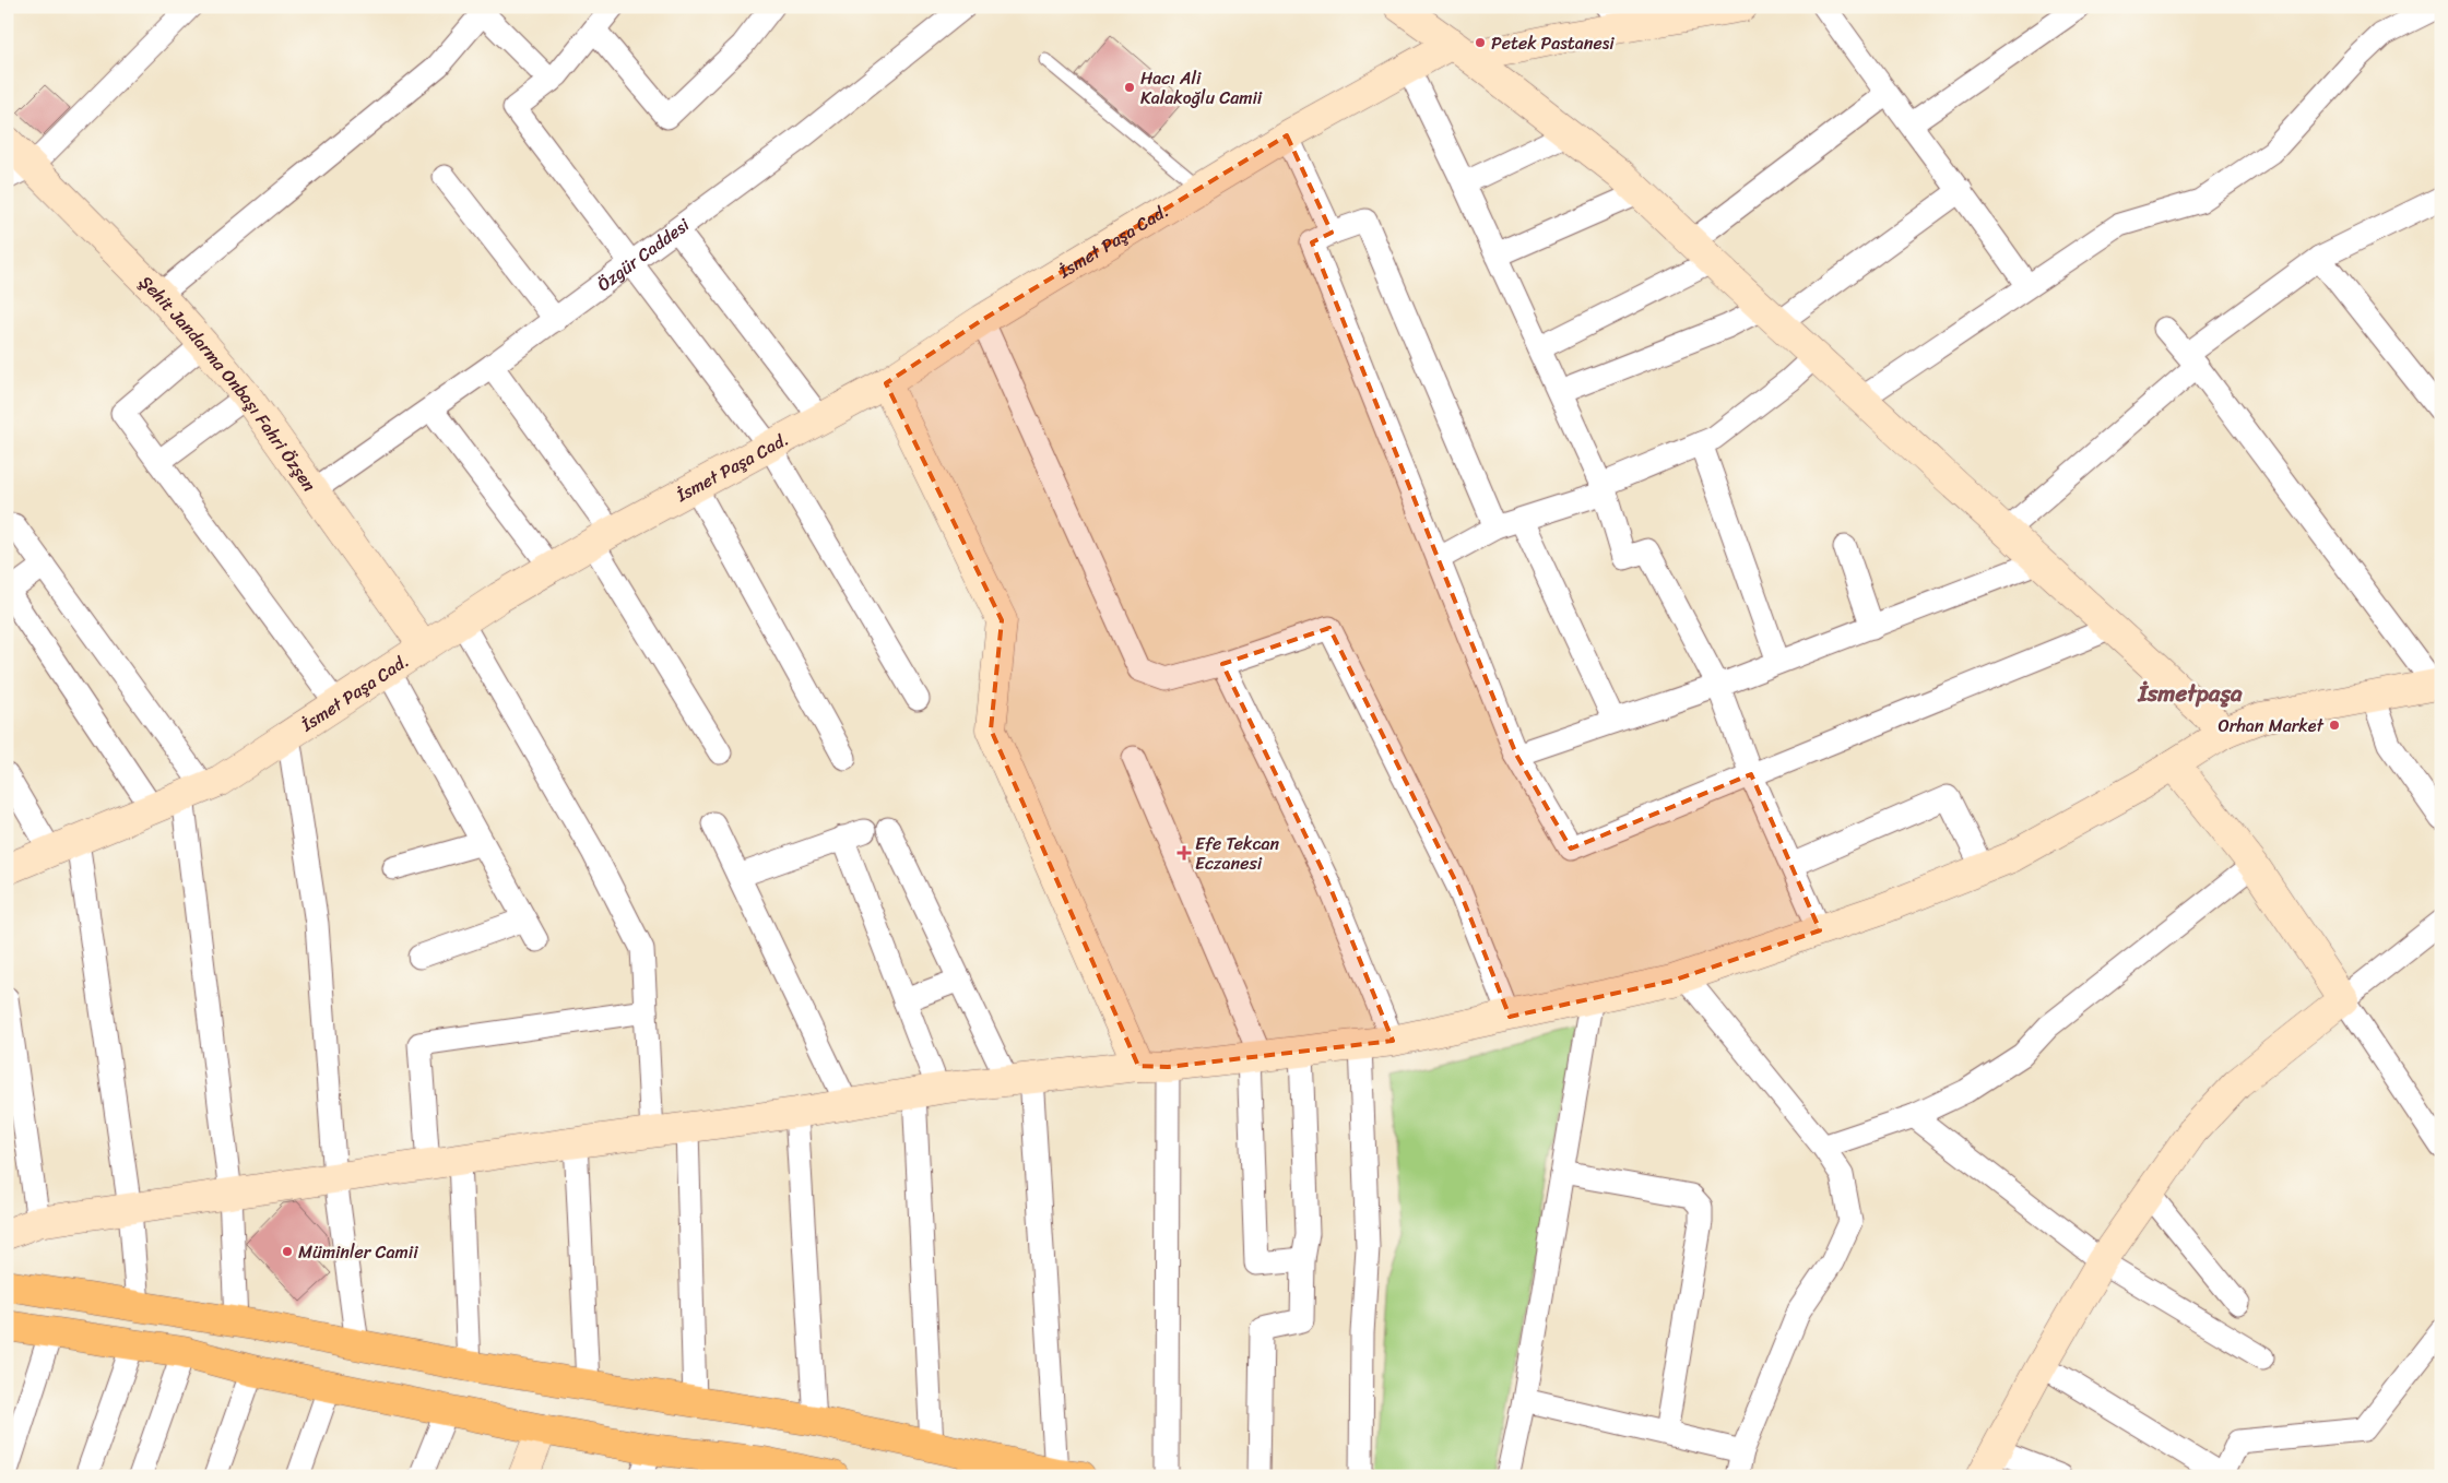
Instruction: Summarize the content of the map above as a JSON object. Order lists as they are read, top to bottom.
{
  "streets": {
    "main road": ["İsmet Paşa Cad.", "Şehit Jandarma Onbaşı Fahri Özşen"],
    "street": ["Özgür Caddesi"]
  },
  "crossings": [
    ["İsmet Paşa Cad.", "Şehit Jandarma Onbaşı Fahri Özşen"],
    ["Özgür Caddesi", "Şehit Jandarma Onbaşı Fahri Özşen"]
  ],
  "districts": ["İsmetpaşa"],
  "places": {
    "other": [
      "Petek Pastanesi",
      "Hacı Ali Kalakoğlu Camii",
      "Orhan Market",
      "Müminler Camii"
    ],
    "health": ["Efe Tekcan Eczanesi"]
  }
}
